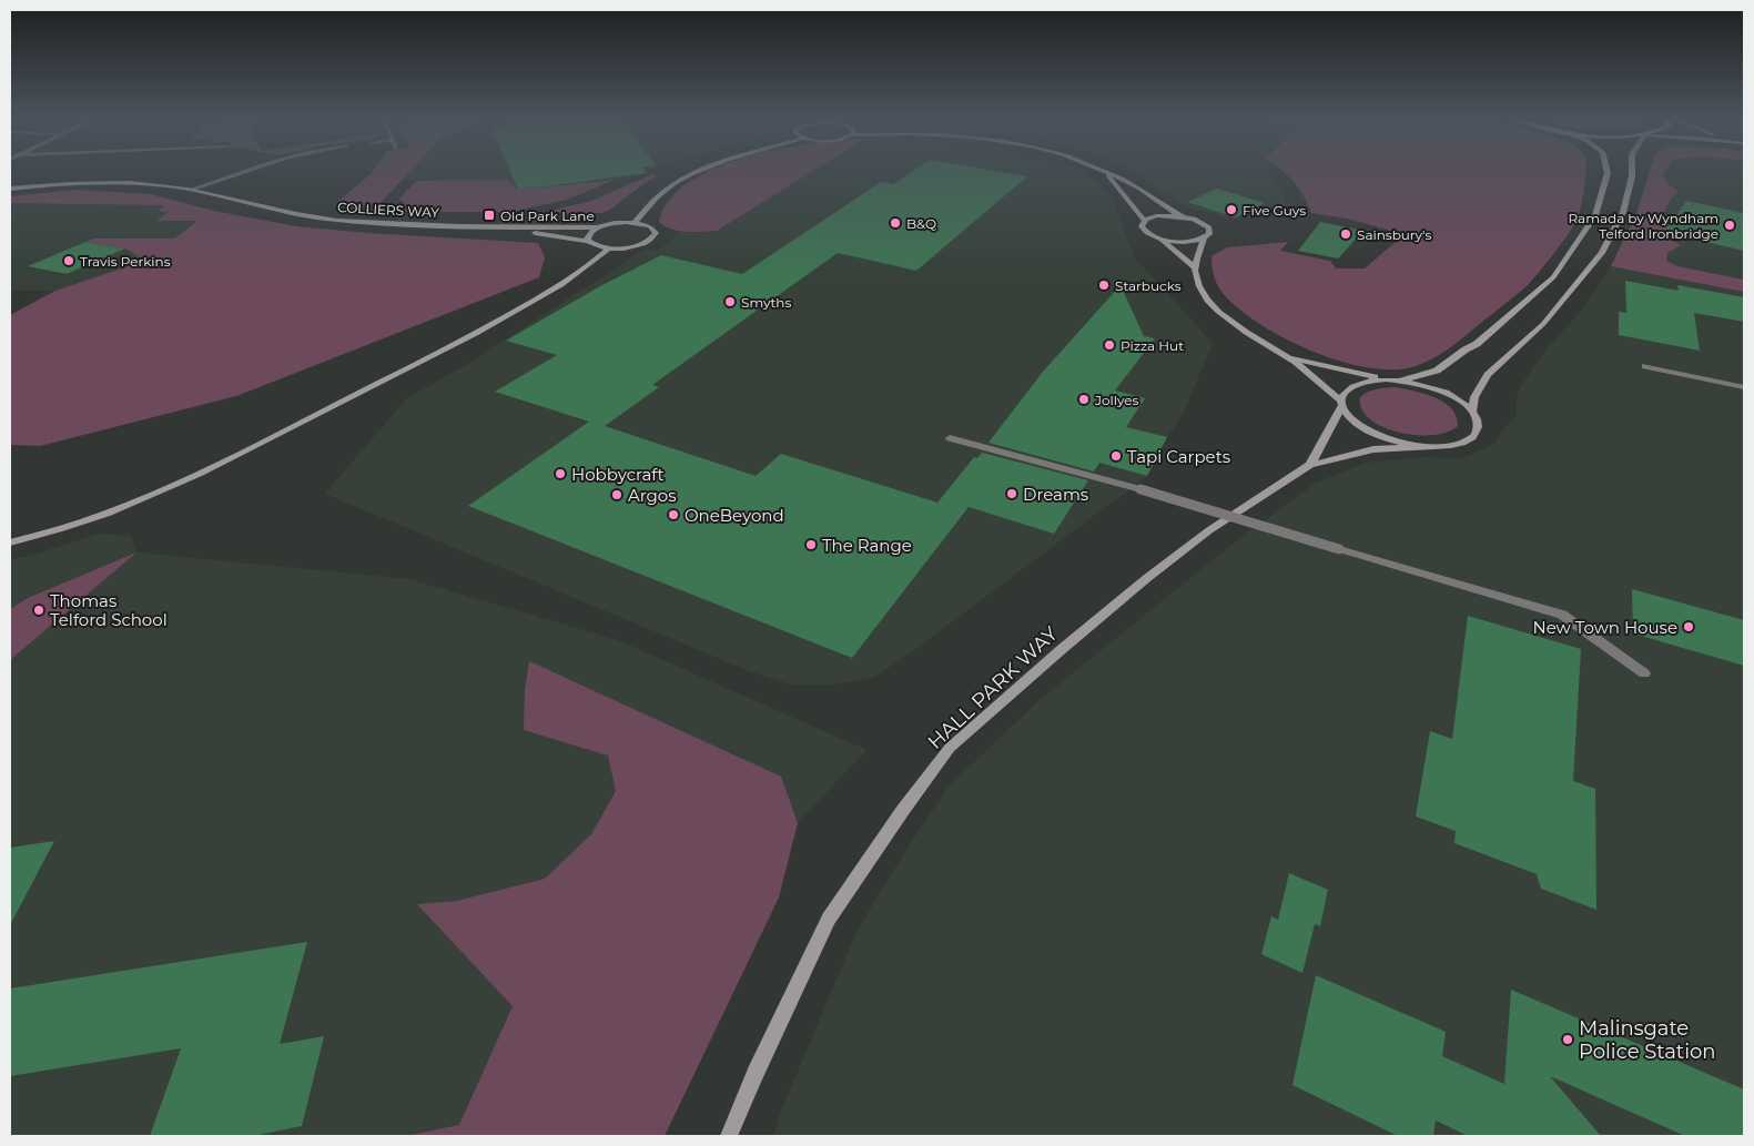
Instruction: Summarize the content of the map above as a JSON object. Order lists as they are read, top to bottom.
{
  "streets": {
    "street": ["COLLIERS WAY", "HALL PARK WAY"]
  },
  "places": {
    "other": [
      "Five Guys",
      "B&Q",
      "Ramada by Wyndham Telford Ironbridge",
      "Sainsbury's",
      "Travis Perkins",
      "Starbucks",
      "Smyths",
      "Pizza Hut",
      "Jollyes",
      "Tapi Carpets",
      "Hobbycraft",
      "Dreams",
      "Argos",
      "OneBeyond",
      "The Range",
      "Thomas Telford School",
      "New Town House",
      "Malinsgate Police Station"
    ],
    "transit": ["Old Park Lane"]
  }
}
